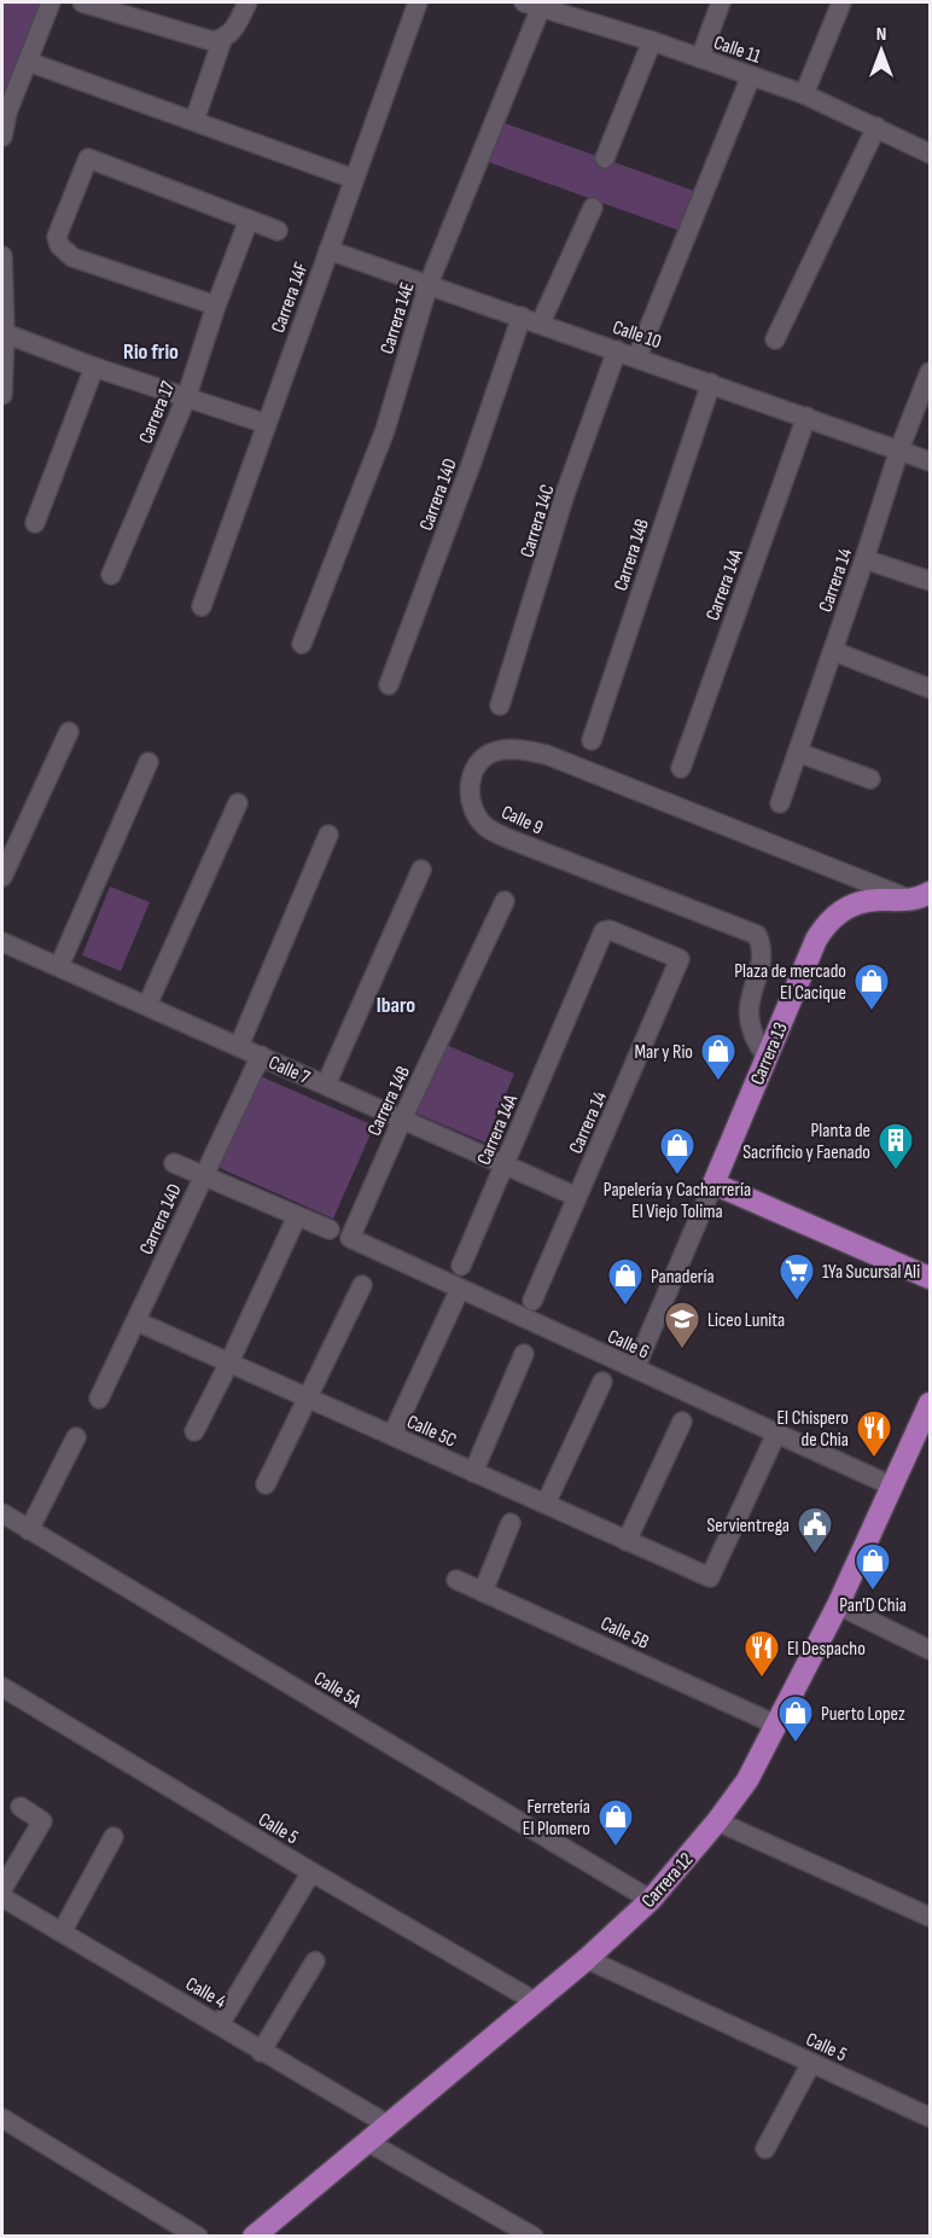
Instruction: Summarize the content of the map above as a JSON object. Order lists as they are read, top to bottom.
{
  "streets": {
    "main road": ["Carrera 13", "Carrera 12"],
    "street": [
      "Calle 11",
      "Carrera 14F",
      "Carrera 14E",
      "Calle 10",
      "Carrera 17",
      "Carrera 14D",
      "Carrera 14C",
      "Carrera 14B",
      "Carrera 14",
      "Carrera 14A",
      "Calle 9",
      "Calle 7",
      "Calle 6",
      "Calle 5C",
      "Calle 5B",
      "Calle 5A",
      "Calle 5",
      "Calle 4"
    ]
  },
  "crossings": [
    ["Calle 11", "Carrera 14E"],
    ["Carrera 14F", "Calle 10"],
    ["Carrera 14E", "Calle 10"],
    ["Calle 10", "Carrera 14D"],
    ["Calle 10", "Carrera 14C"],
    ["Calle 10", "Carrera 14B"],
    ["Calle 10", "Carrera 14"],
    ["Calle 10", "Carrera 14A"],
    ["Carrera 14D", "Calle 7"],
    ["Carrera 14D", "Calle 5C"],
    ["Carrera 14B", "Calle 7"],
    ["Carrera 14B", "Calle 6"],
    ["Carrera 14", "Carrera 14A"],
    ["Carrera 14", "Calle 7"],
    ["Carrera 14A", "Calle 7"],
    ["Calle 9", "Carrera 13"],
    ["Carrera 13", "Calle 6"],
    ["Calle 6", "Calle 5C"],
    ["Calle 6", "Carrera 12"],
    ["Calle 5B", "Carrera 12"],
    ["Calle 5A", "Carrera 12"],
    ["Calle 5", "Carrera 12"],
    ["Carrera 12", "Calle 4"]
  ],
  "districts": ["Rio frio", "Ibaro"],
  "places": {
    "shop": [
      "Plaza de mercado El Cacique",
      "Mar y Rio",
      "Papelería y Cacharrería El Viejo Tolima",
      "Panadería",
      "Pan'D Chia",
      "Puerto Lopez",
      "Ferretería El Plomero"
    ],
    "building": ["Planta de Sacrificio y Faenado"],
    "supermarket": ["1Ya Sucursal Ali"],
    "school or university": ["Liceo Lunita"],
    "restaurant": ["El Chispero de Chia", "El Despacho"],
    "public building": ["Servientrega"]
  },
  "north": "top"
}
